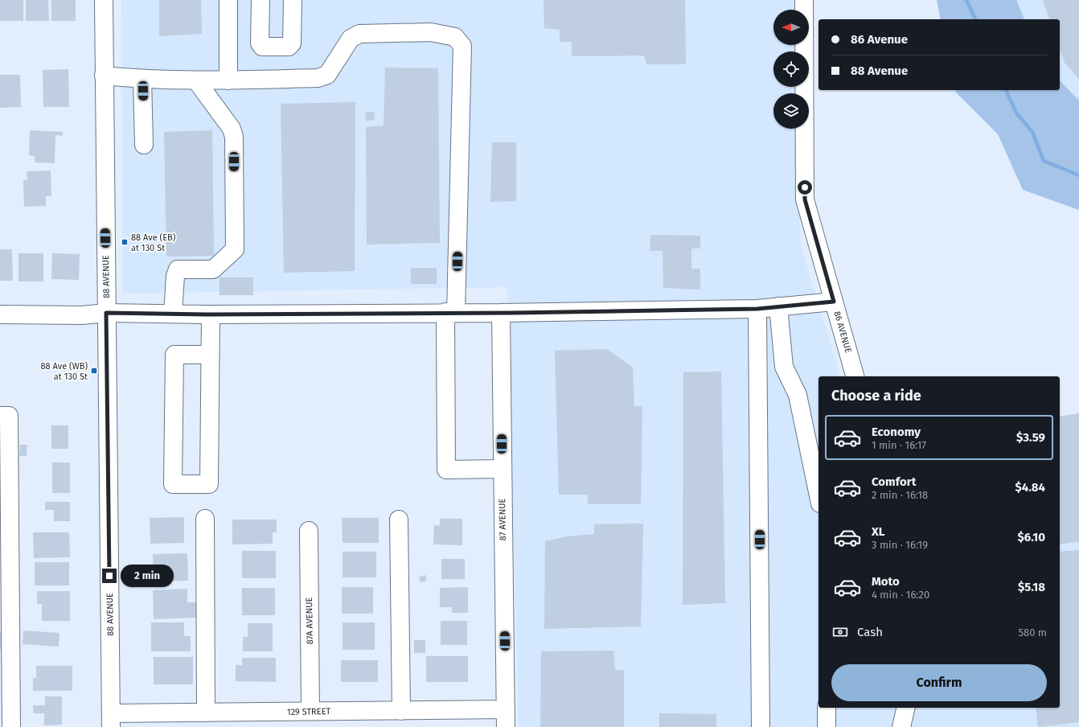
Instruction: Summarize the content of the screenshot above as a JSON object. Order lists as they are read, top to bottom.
{
  "streets": {
    "street": [
      "88 AVENUE",
      "86 AVENUE",
      "87 AVENUE",
      "87A AVENUE",
      "129 STREET"
    ]
  },
  "crossings": [
    ["88 AVENUE", "129 STREET"],
    ["87 AVENUE", "129 STREET"],
    ["87A AVENUE", "129 STREET"]
  ],
  "places": {
    "transit": ["88 Ave (EB) at 130 St", "88 Ave (WB) at 130 St"]
  },
  "north": "left",
  "page": {
    "banner": ["86 Avenue", "88 Avenue"],
    "heading": "Choose a ride",
    "list": [
      {
        "name": "Economy",
        "note": "1 min · 16:17",
        "value": "$3.59"
      },
      {
        "name": "Comfort",
        "note": "2 min · 16:18",
        "value": "$4.84"
      },
      {
        "name": "XL",
        "note": "3 min · 16:19",
        "value": "$6.10"
      },
      {
        "name": "Moto",
        "note": "4 min · 16:20",
        "value": "$5.18"
      }
    ],
    "bubble": "2 min",
    "pay": ["Cash", "580 m"],
    "buttons": "Confirm"
  }
}
